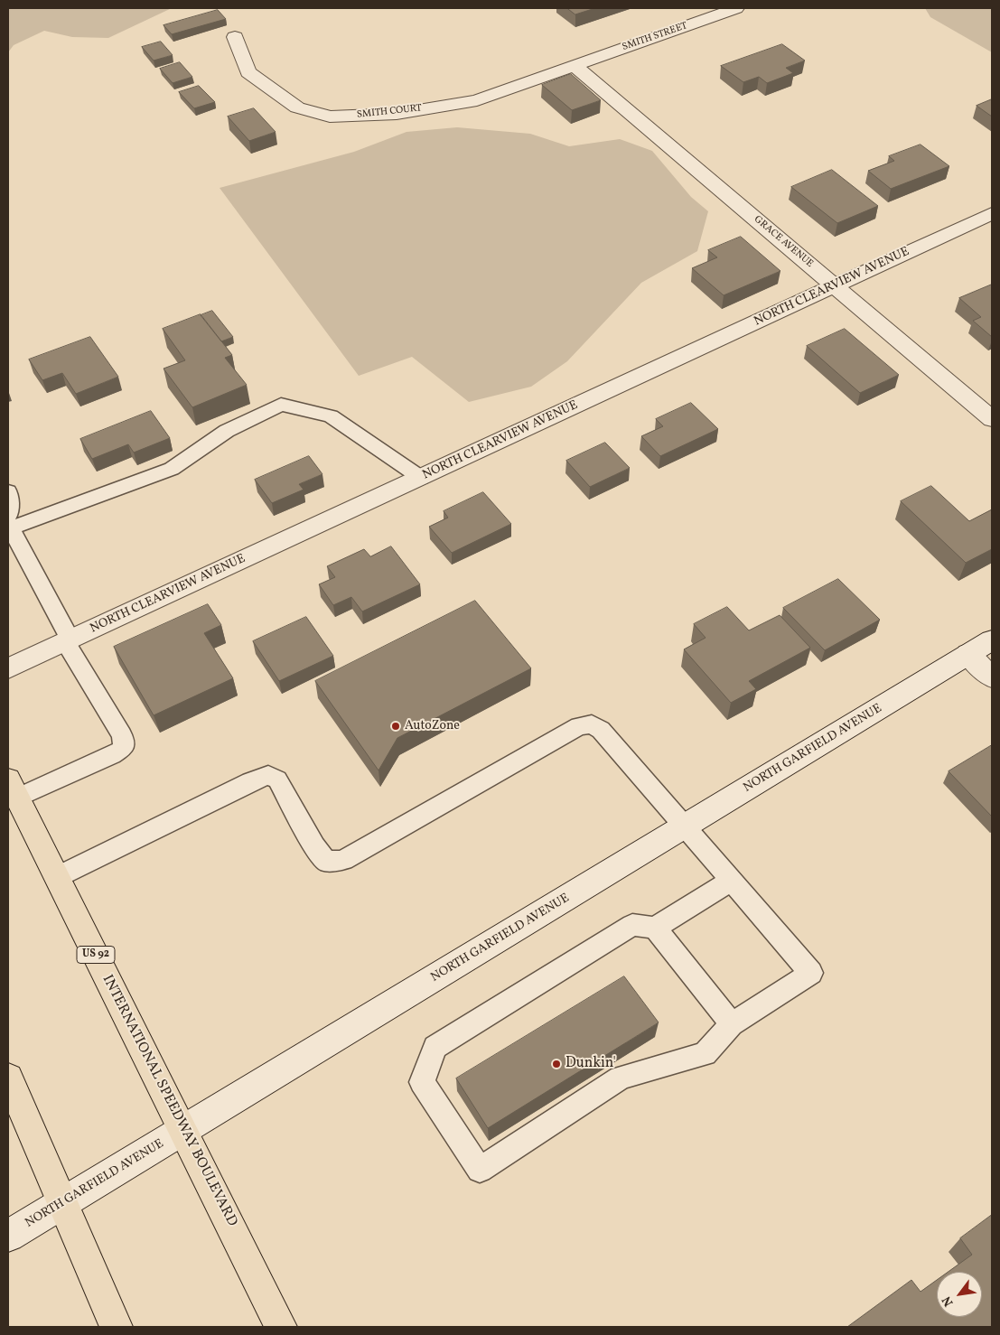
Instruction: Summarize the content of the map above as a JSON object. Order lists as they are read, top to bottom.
{
  "streets": {
    "main road": ["US 92", "INTERNATIONAL SPEEDWAY BOULEVARD"],
    "street": [
      "SMITH STREET",
      "SMITH COURT",
      "GRACE AVENUE",
      "NORTH CLEARVIEW AVENUE",
      "NORTH GARFIELD AVENUE"
    ]
  },
  "crossings": [
    ["SMITH STREET", "SMITH COURT"],
    ["SMITH STREET", "GRACE AVENUE"],
    ["SMITH COURT", "GRACE AVENUE"],
    ["GRACE AVENUE", "NORTH CLEARVIEW AVENUE"],
    ["NORTH GARFIELD AVENUE", "INTERNATIONAL SPEEDWAY BOULEVARD"]
  ],
  "places": ["AutoZone", "Dunkin'"],
  "north": "bottom left"
}
